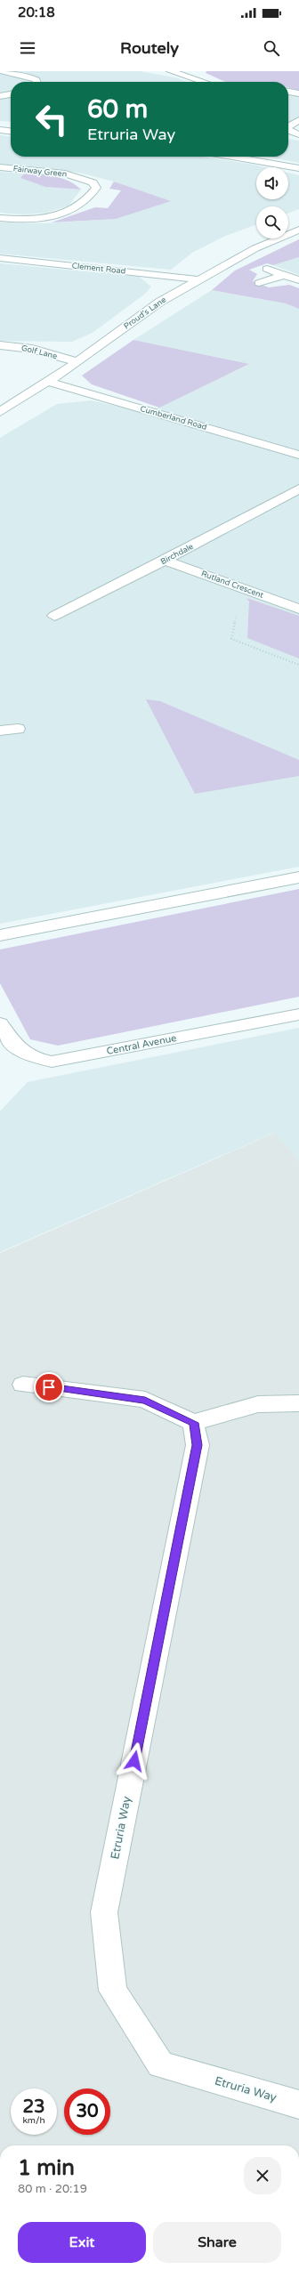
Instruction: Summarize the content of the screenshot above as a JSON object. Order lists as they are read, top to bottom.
{
  "streets": {
    "street": [
      "Fairway Green",
      "Clement Road",
      "Proud's Lane",
      "Golf Lane",
      "Cumberland Road",
      "Birchdale",
      "Rutland Crescent",
      "Central Avenue",
      "Etruria Way"
    ]
  },
  "crossings": [
    ["Clement Road", "Proud's Lane"],
    ["Proud's Lane", "Golf Lane"],
    ["Proud's Lane", "Cumberland Road"],
    ["Birchdale", "Rutland Crescent"]
  ],
  "page": {
    "status": "20:18",
    "header": "Routely",
    "turn": ["60 m", "Etruria Way"],
    "speed": "23 km/h",
    "limit": "30",
    "heading": ["1 min", "80 m · 20:19"],
    "buttons": ["Exit", "Share"]
  }
}
